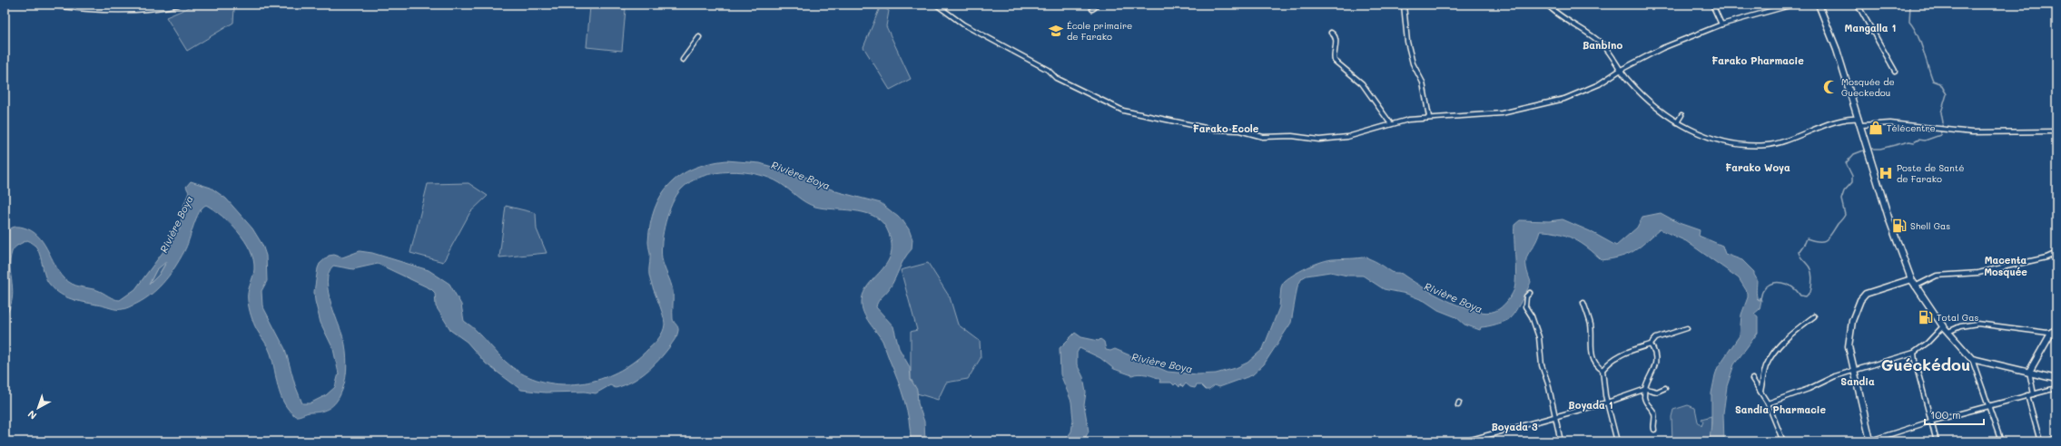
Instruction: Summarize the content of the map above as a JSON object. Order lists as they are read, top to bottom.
{
  "districts": [
    "Mangalla 1",
    "Banbino",
    "Farako Pharmacie",
    "Farako Ecole",
    "Farako Woya",
    "Macenta Mosquée",
    "Guéckédou",
    "Sandia",
    "Boyada 1",
    "Sandia Pharmacie",
    "Boyada 3"
  ],
  "water": ["Rivière Boya"],
  "places": {
    "school or university": ["École primaire de Farako"],
    "mosque": ["Mosquée de Gueckedou"],
    "shop": ["Télécentre"],
    "hospital": ["Poste de Santé de Farako"],
    "fuel station": ["Shell Gas", "Total Gas"]
  },
  "scale_bar": "100 m",
  "north": "bottom left"
}
